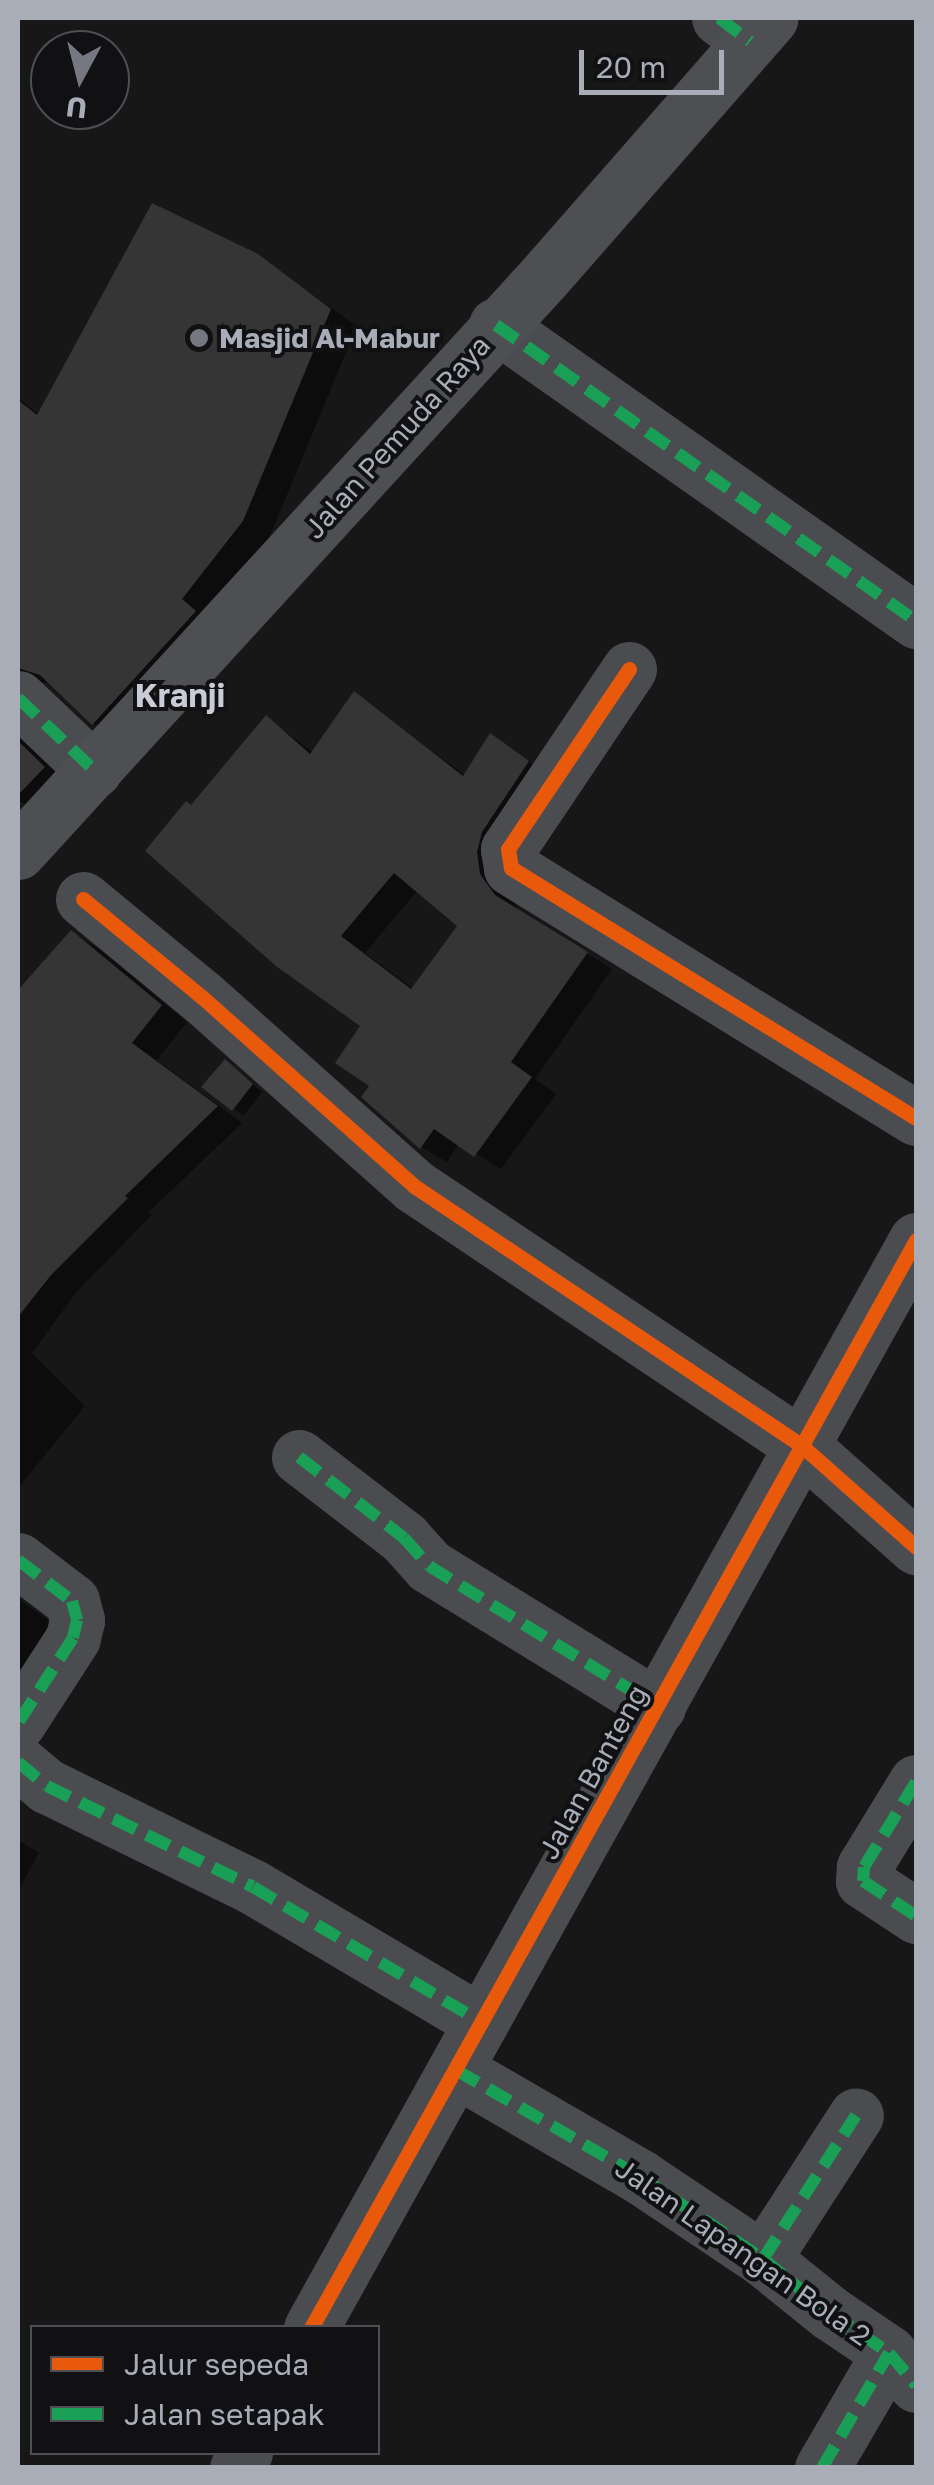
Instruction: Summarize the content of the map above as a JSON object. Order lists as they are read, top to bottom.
{
  "streets": {
    "main road": ["Jalan Pemuda Raya"],
    "street": ["Jalan Banteng", "Jalan Lapangan Bola 2"]
  },
  "crossings": [
    ["Jalan Banteng", "Jalan Lapangan Bola 2"]
  ],
  "districts": ["Kranji"],
  "places": ["Masjid Al-Mabur"],
  "legend": ["Jalur sepeda", "Jalan setapak"],
  "scale_bar": "20 m",
  "north": "bottom"
}
